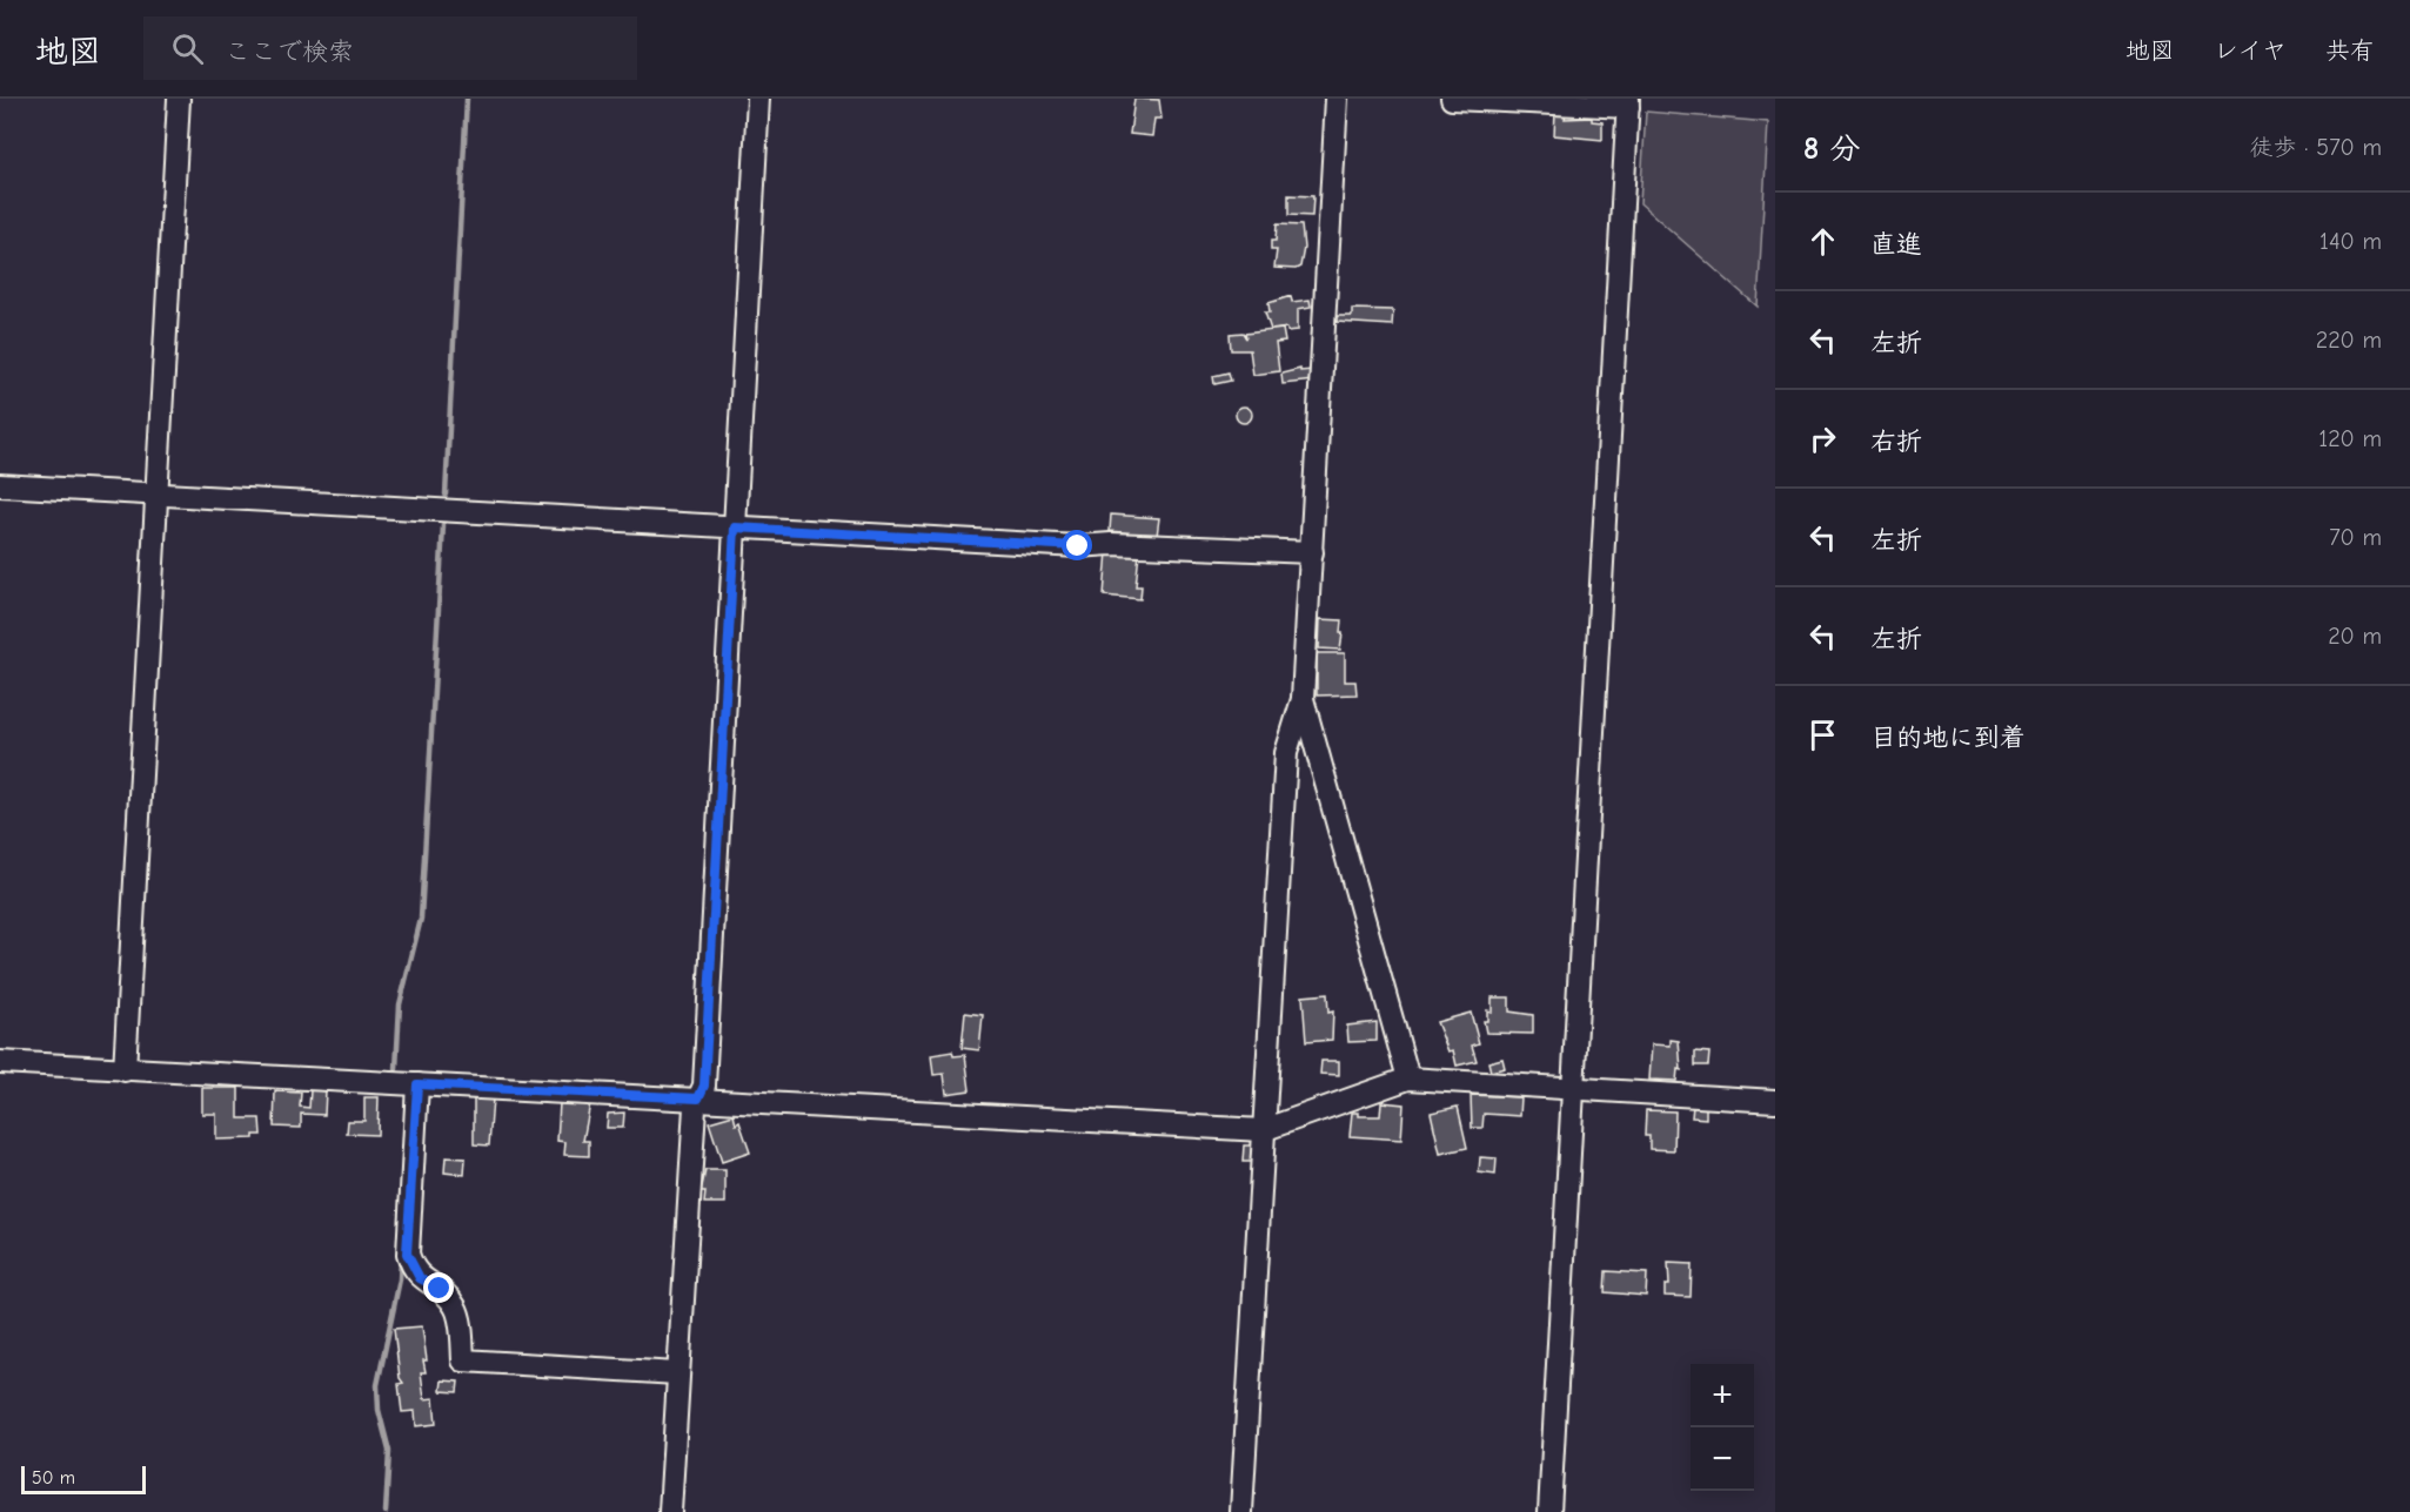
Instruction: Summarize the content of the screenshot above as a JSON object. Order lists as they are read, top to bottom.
{
  "scale_bar": "50 m",
  "page": {
    "header": "地図",
    "search": "ここで検索",
    "nav": ["地図", "レイヤ", "共有"],
    "heading": ["8 分", "徒歩 · 570 m"],
    "list": [
      ["直進", "140 m"],
      ["左折", "220 m"],
      ["右折", "120 m"],
      ["左折", "70 m"],
      ["左折", "20 m"],
      "目的地に到着"
    ],
    "map_buttons": ["+", "−"],
    "scale": "50 m"
  }
}
